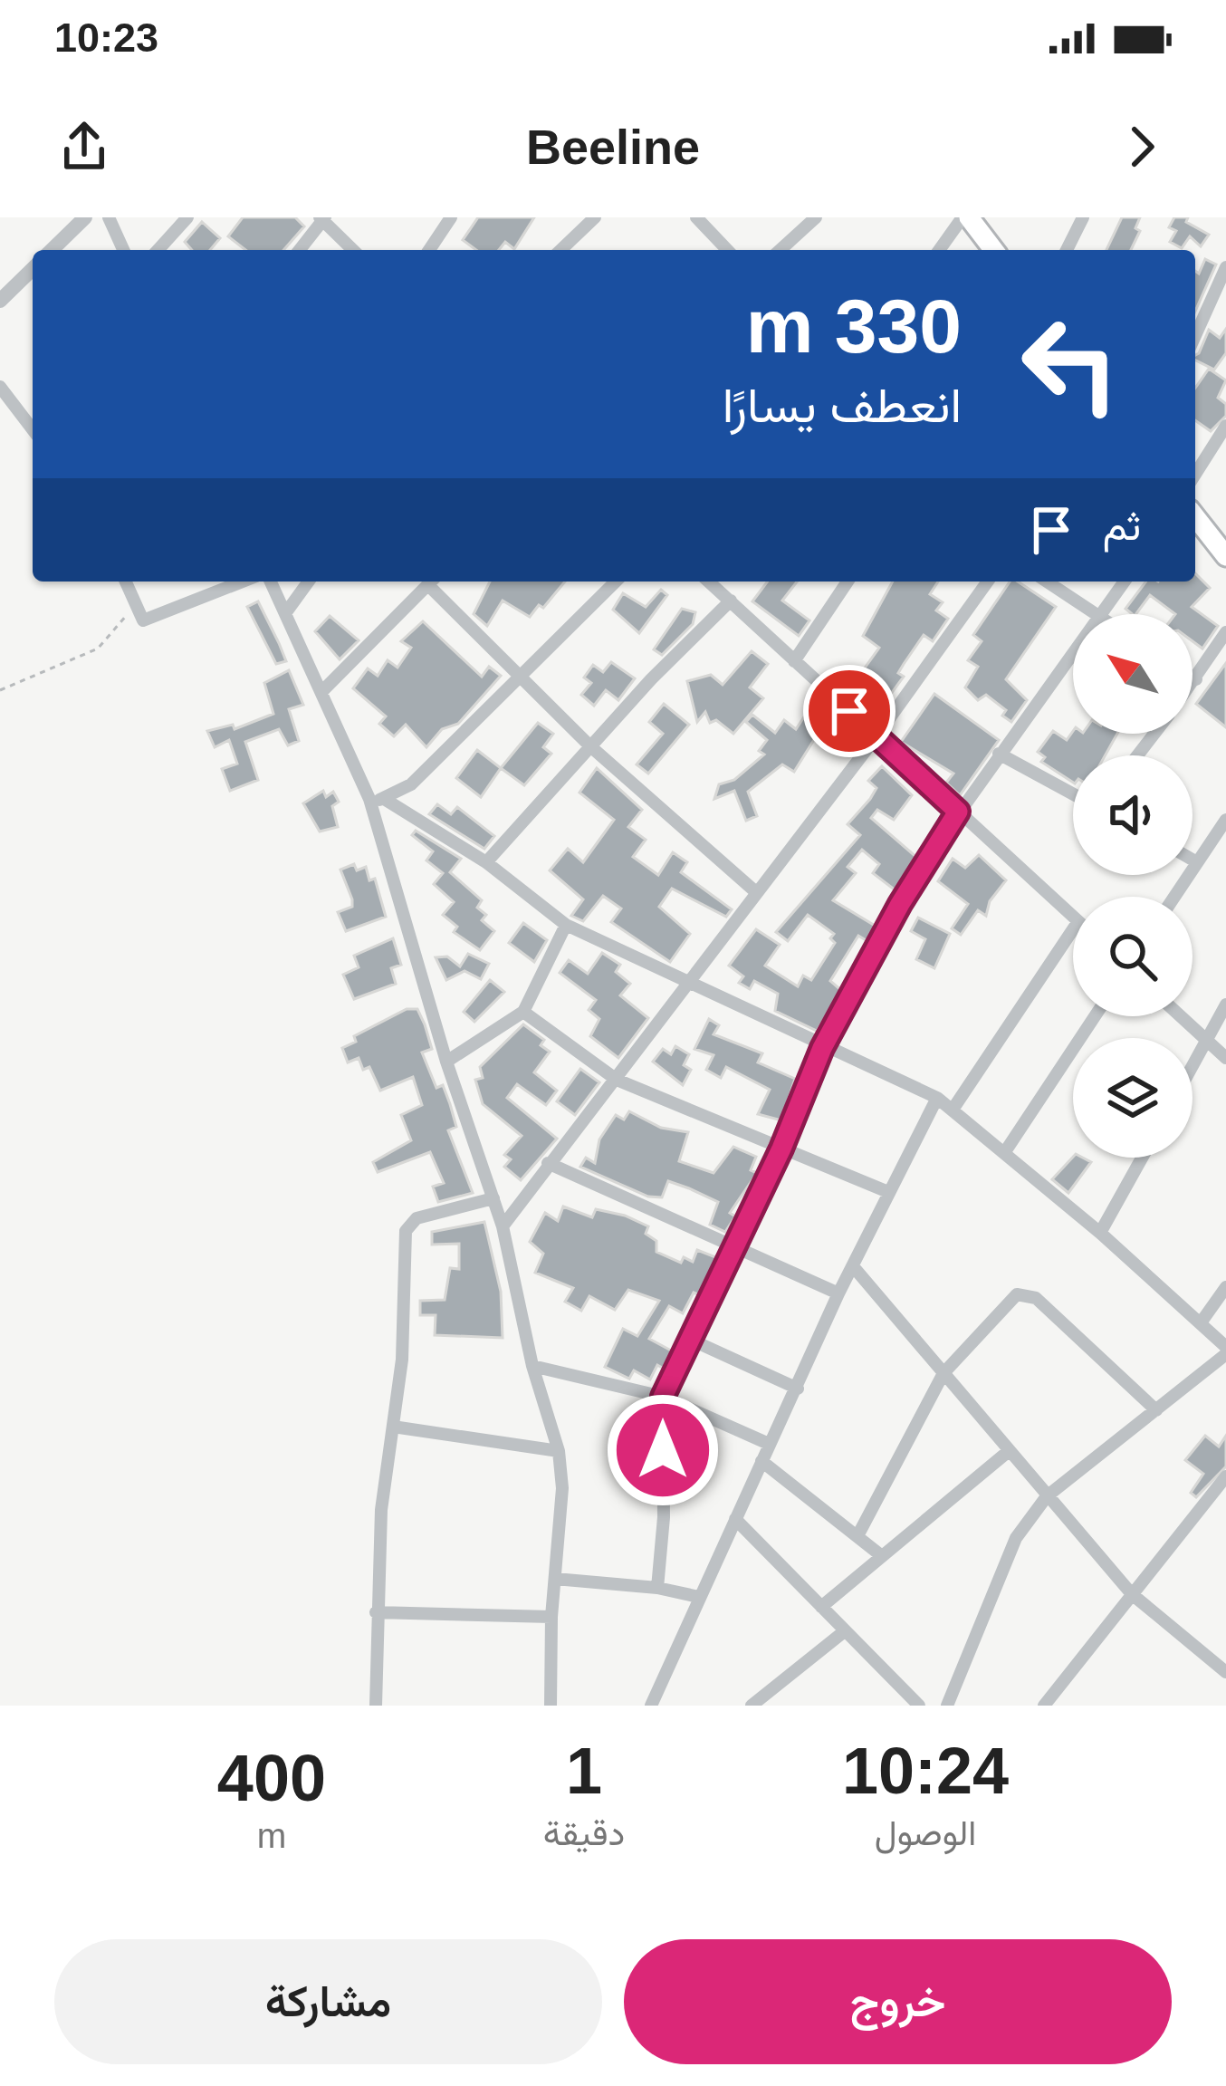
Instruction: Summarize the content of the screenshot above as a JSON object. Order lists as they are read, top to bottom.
{
  "north": "top left",
  "page": {
    "status": "10:23",
    "header": "Beeline",
    "turn": ["330 m", "انعطف يسارًا"],
    "then": "ثم",
    "eta": [
      "10:24",
      "الوصول",
      "1",
      "دقيقة",
      "400",
      "m"
    ],
    "buttons": ["خروج", "مشاركة"]
  }
}
